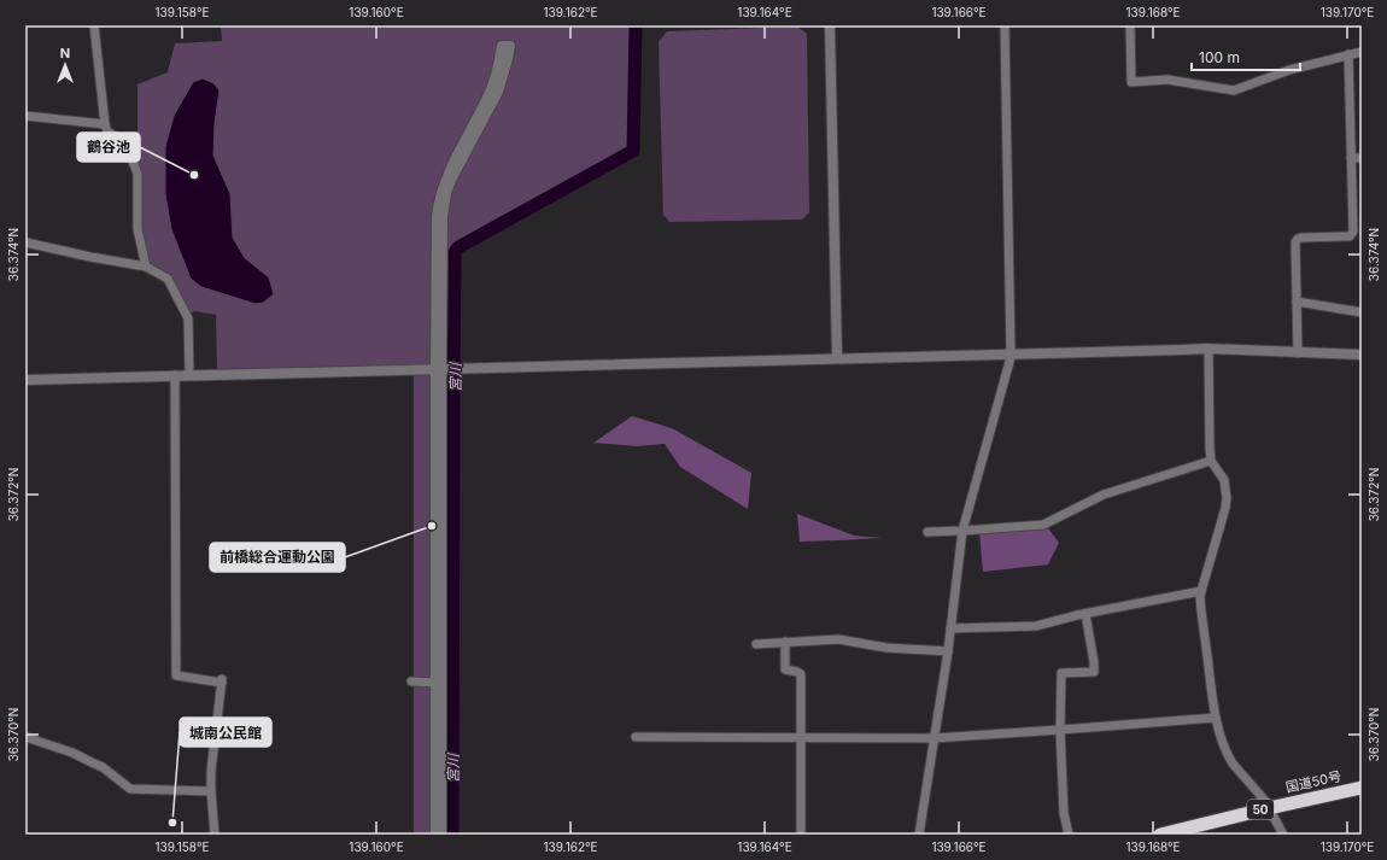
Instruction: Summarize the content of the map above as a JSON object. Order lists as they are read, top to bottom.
{
  "streets": {
    "highway": ["国道50号", "50"]
  },
  "water": ["宮川"],
  "places": ["鶴谷池", "前橋総合運動公園", "城南公民館"],
  "scale_bar": "100 m",
  "north": "top",
  "coordinates": [
    "139.158°E",
    "139.160°E",
    "139.162°E",
    "139.164°E",
    "139.166°E",
    "139.168°E",
    "139.170°E",
    "36.374°N",
    "36.372°N",
    "36.370°N"
  ]
}
